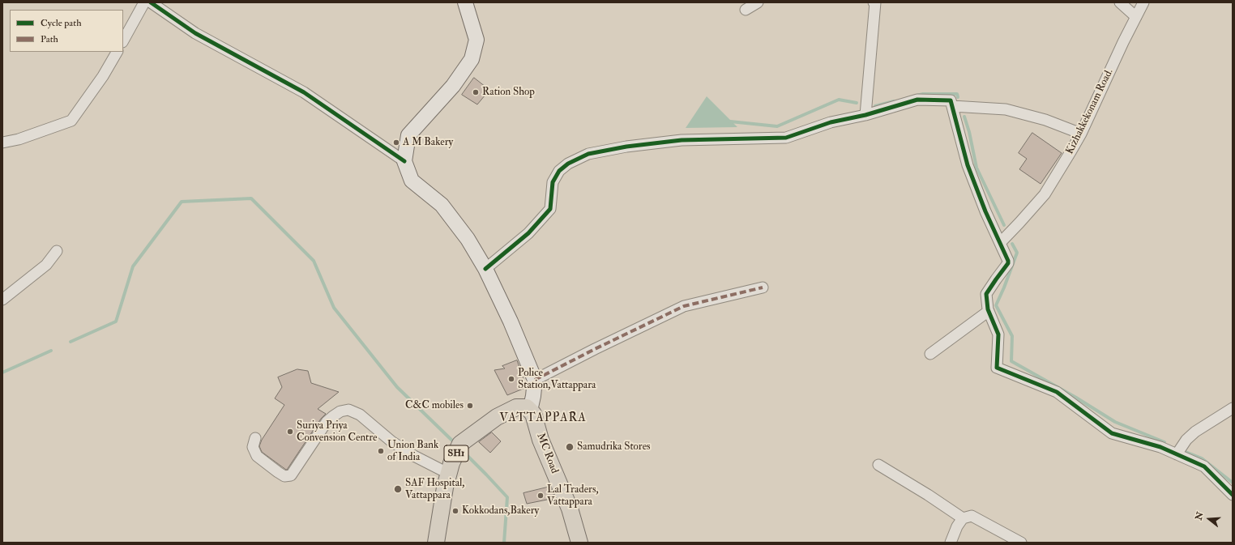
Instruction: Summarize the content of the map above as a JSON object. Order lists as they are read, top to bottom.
{
  "streets": {
    "main road": ["SH1", "MC Road"],
    "street": ["Kizhakkekonam Road."]
  },
  "crossings": [
    ["SH1", "MC Road"]
  ],
  "districts": ["VATTAPPARA"],
  "places": [
    "Ration Shop",
    "A M Bakery",
    "Police Station,Vattappara",
    "C&C mobiles",
    "Suriya Priya Convension Centre",
    "Samudrika Stores",
    "Union Bank of India",
    "SAF Hospital, Vattappara",
    "Lal Traders, Vattappara",
    "Kokkodans,Bakery"
  ],
  "legend": ["Cycle path", "Path"],
  "north": "left"
}
